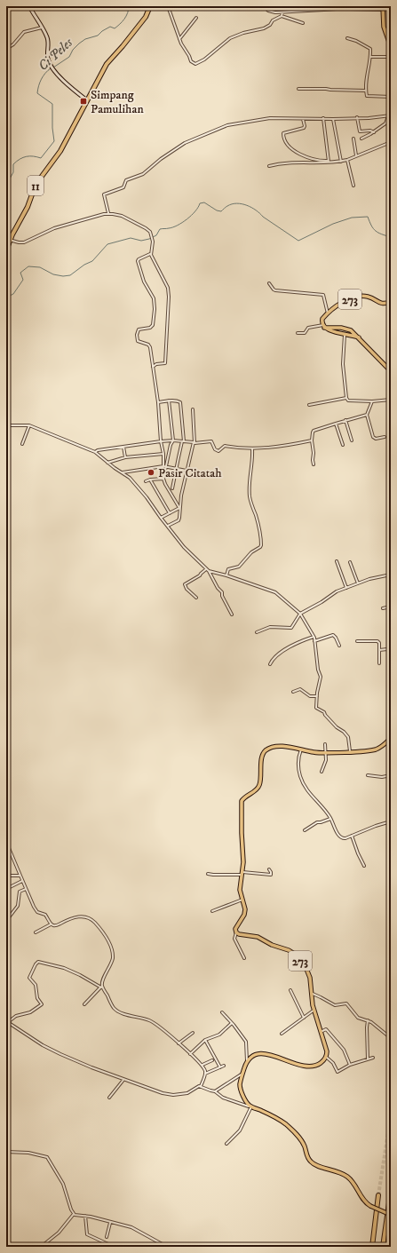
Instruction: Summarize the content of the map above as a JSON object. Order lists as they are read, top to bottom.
{
  "streets": {
    "highway": ["11"],
    "main road": ["273"]
  },
  "water": ["Ci Peles"],
  "places": {
    "transit": ["Simpang Pamulihan"],
    "other": ["Pasir Citatah"]
  }
}
